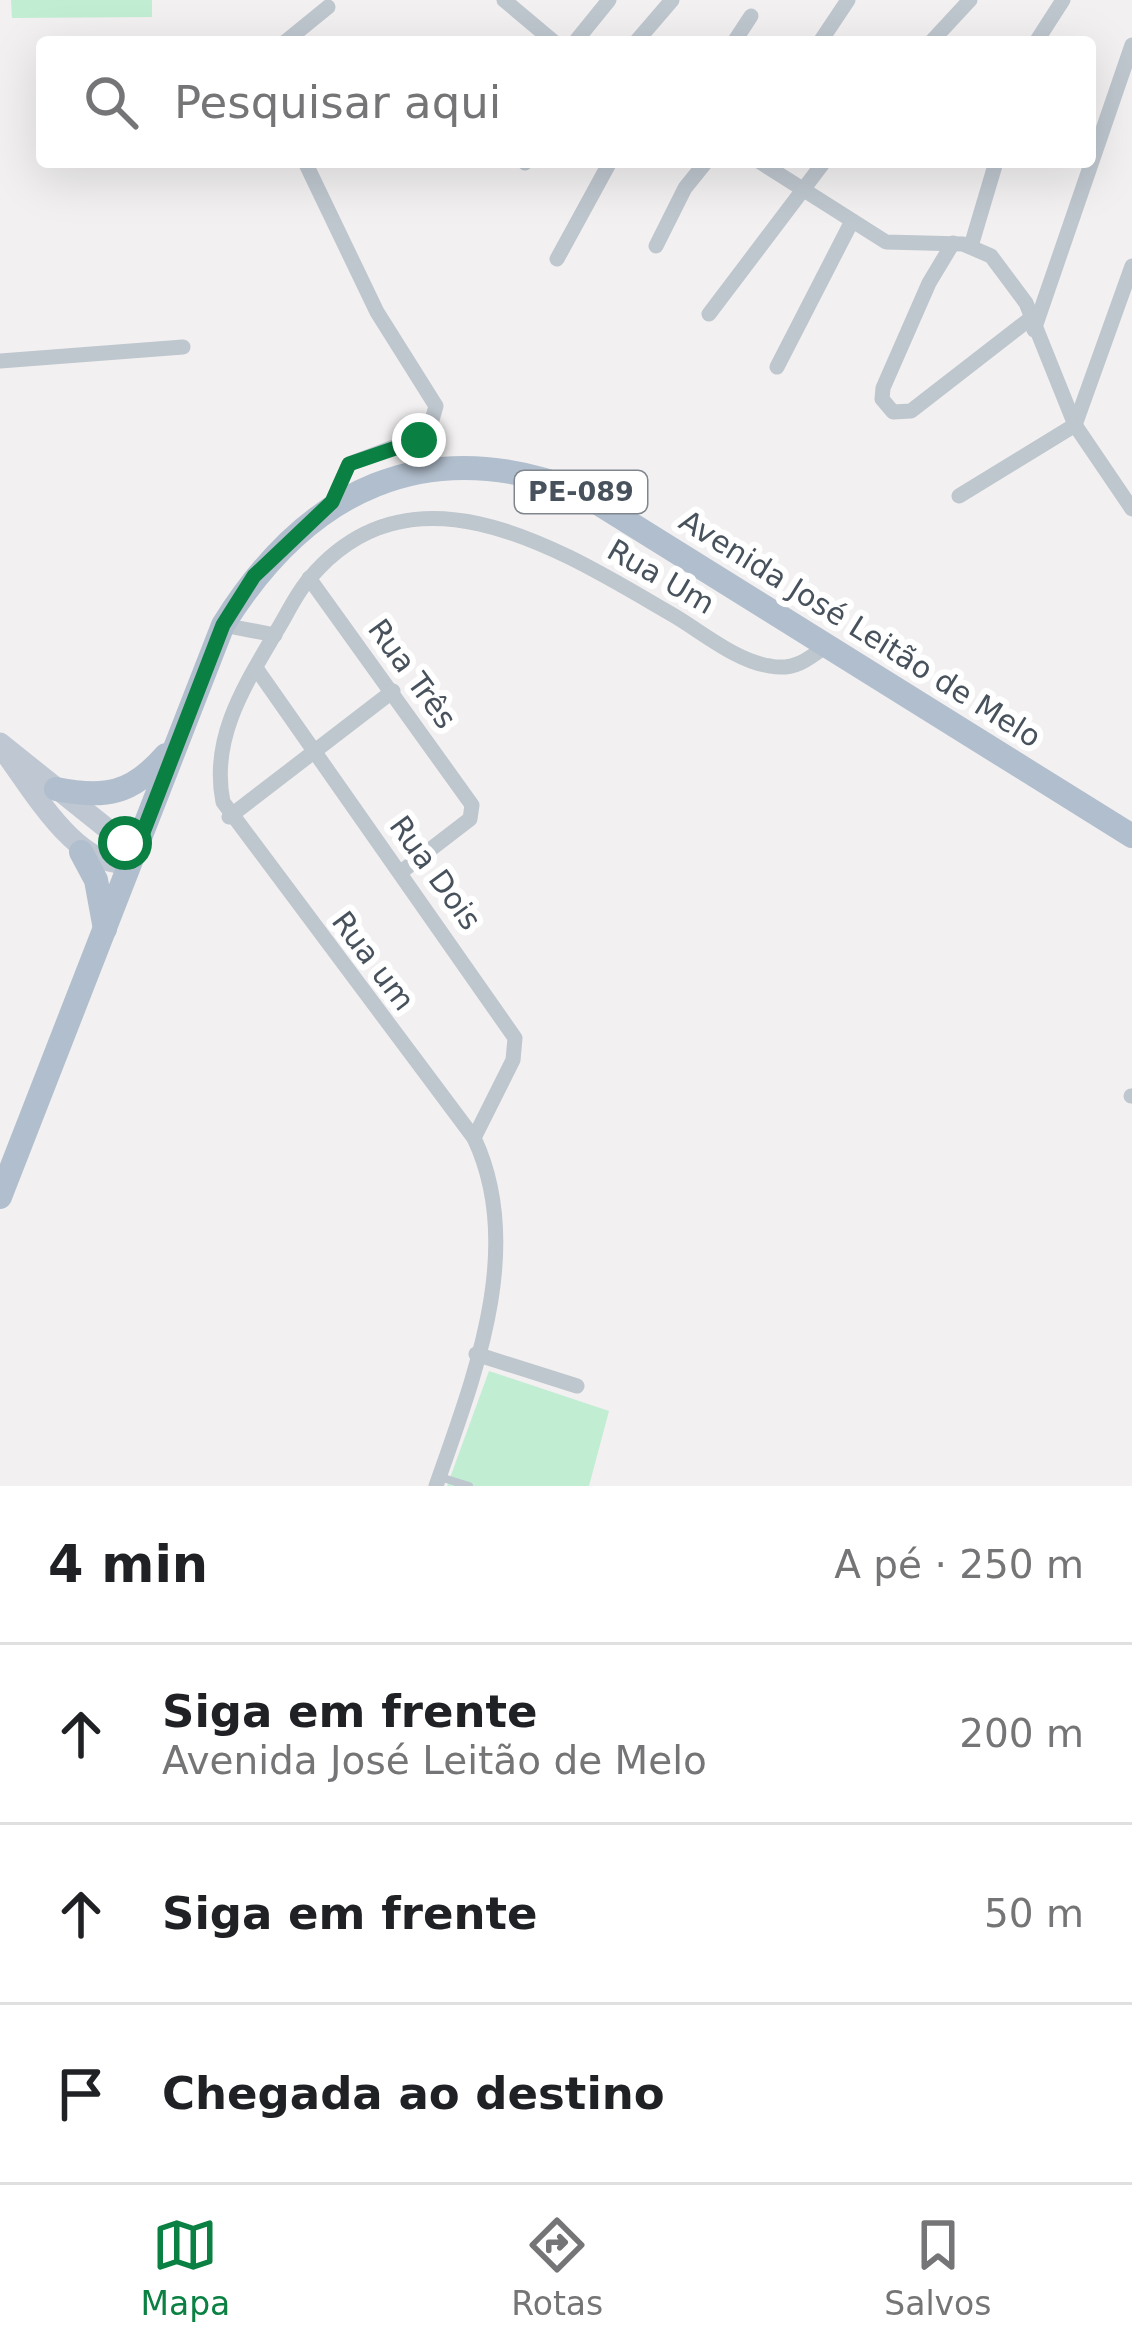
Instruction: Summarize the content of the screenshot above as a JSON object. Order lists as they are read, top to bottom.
{
  "streets": {
    "main road": ["PE-089", "Avenida José Leitão de Melo"],
    "street": [
      "Rua Um",
      "Rua Três",
      "Rua Dois",
      "Rua um"
    ]
  },
  "crossings": [
    ["Rua Um", "Avenida José Leitão de Melo"],
    ["Rua Um", "Rua Três"],
    ["Rua Um", "Rua Dois"],
    ["Rua Um", "Rua um"],
    ["Rua Três", "Rua Dois"],
    ["Rua Dois", "Rua um"]
  ],
  "page": {
    "search": "Pesquisar aqui",
    "heading": ["4 min", "A pé · 250 m"],
    "list": [
      ["Siga em frente", "Avenida José Leitão de Melo", "200 m"],
      ["Siga em frente", "50 m"],
      "Chegada ao destino"
    ],
    "nav": ["Mapa", "Rotas", "Salvos"]
  }
}
